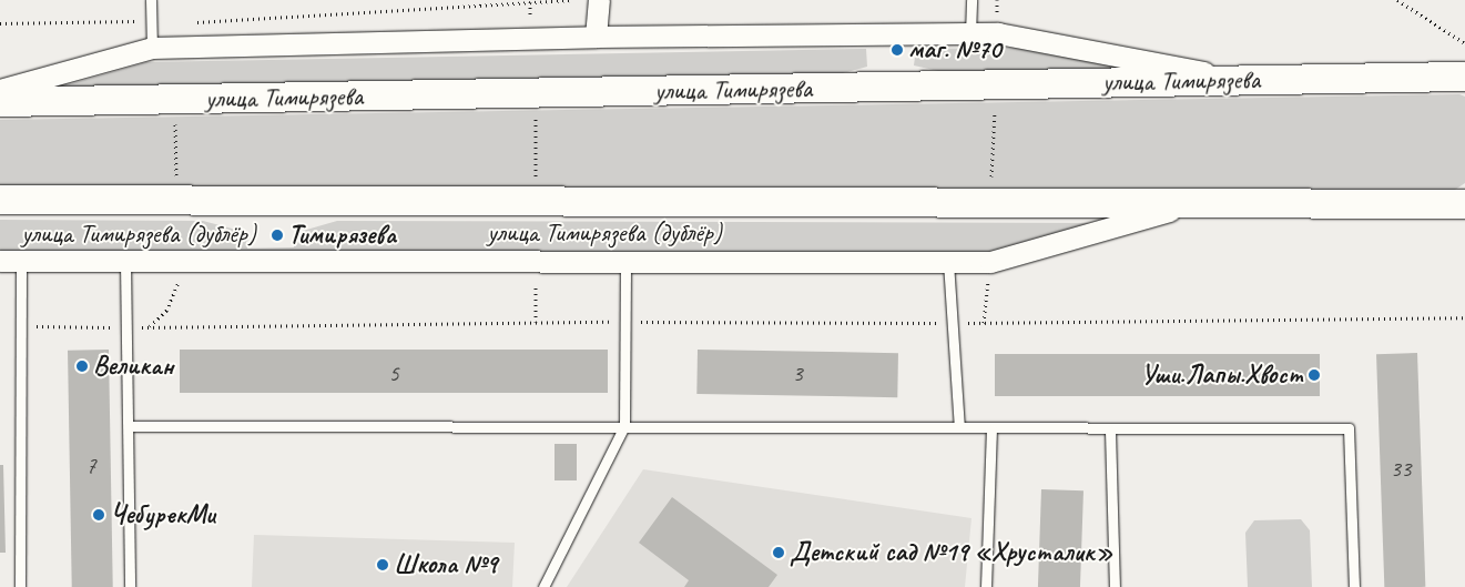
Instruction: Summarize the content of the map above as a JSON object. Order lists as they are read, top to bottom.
{
  "streets": {
    "main road": ["улица Тимирязева"],
    "street": ["улица Тимирязева (дублёр)"]
  },
  "places": [
    "маг. №70",
    "Тимирязева",
    "Великан",
    "Уши.Лапы.Хвост",
    "ЧебурекМи",
    "Детский сад №19 «Хрусталик»",
    "Школа №9"
  ],
  "house_numbers": [
    "5",
    "3",
    "7",
    "33"
  ]
}
